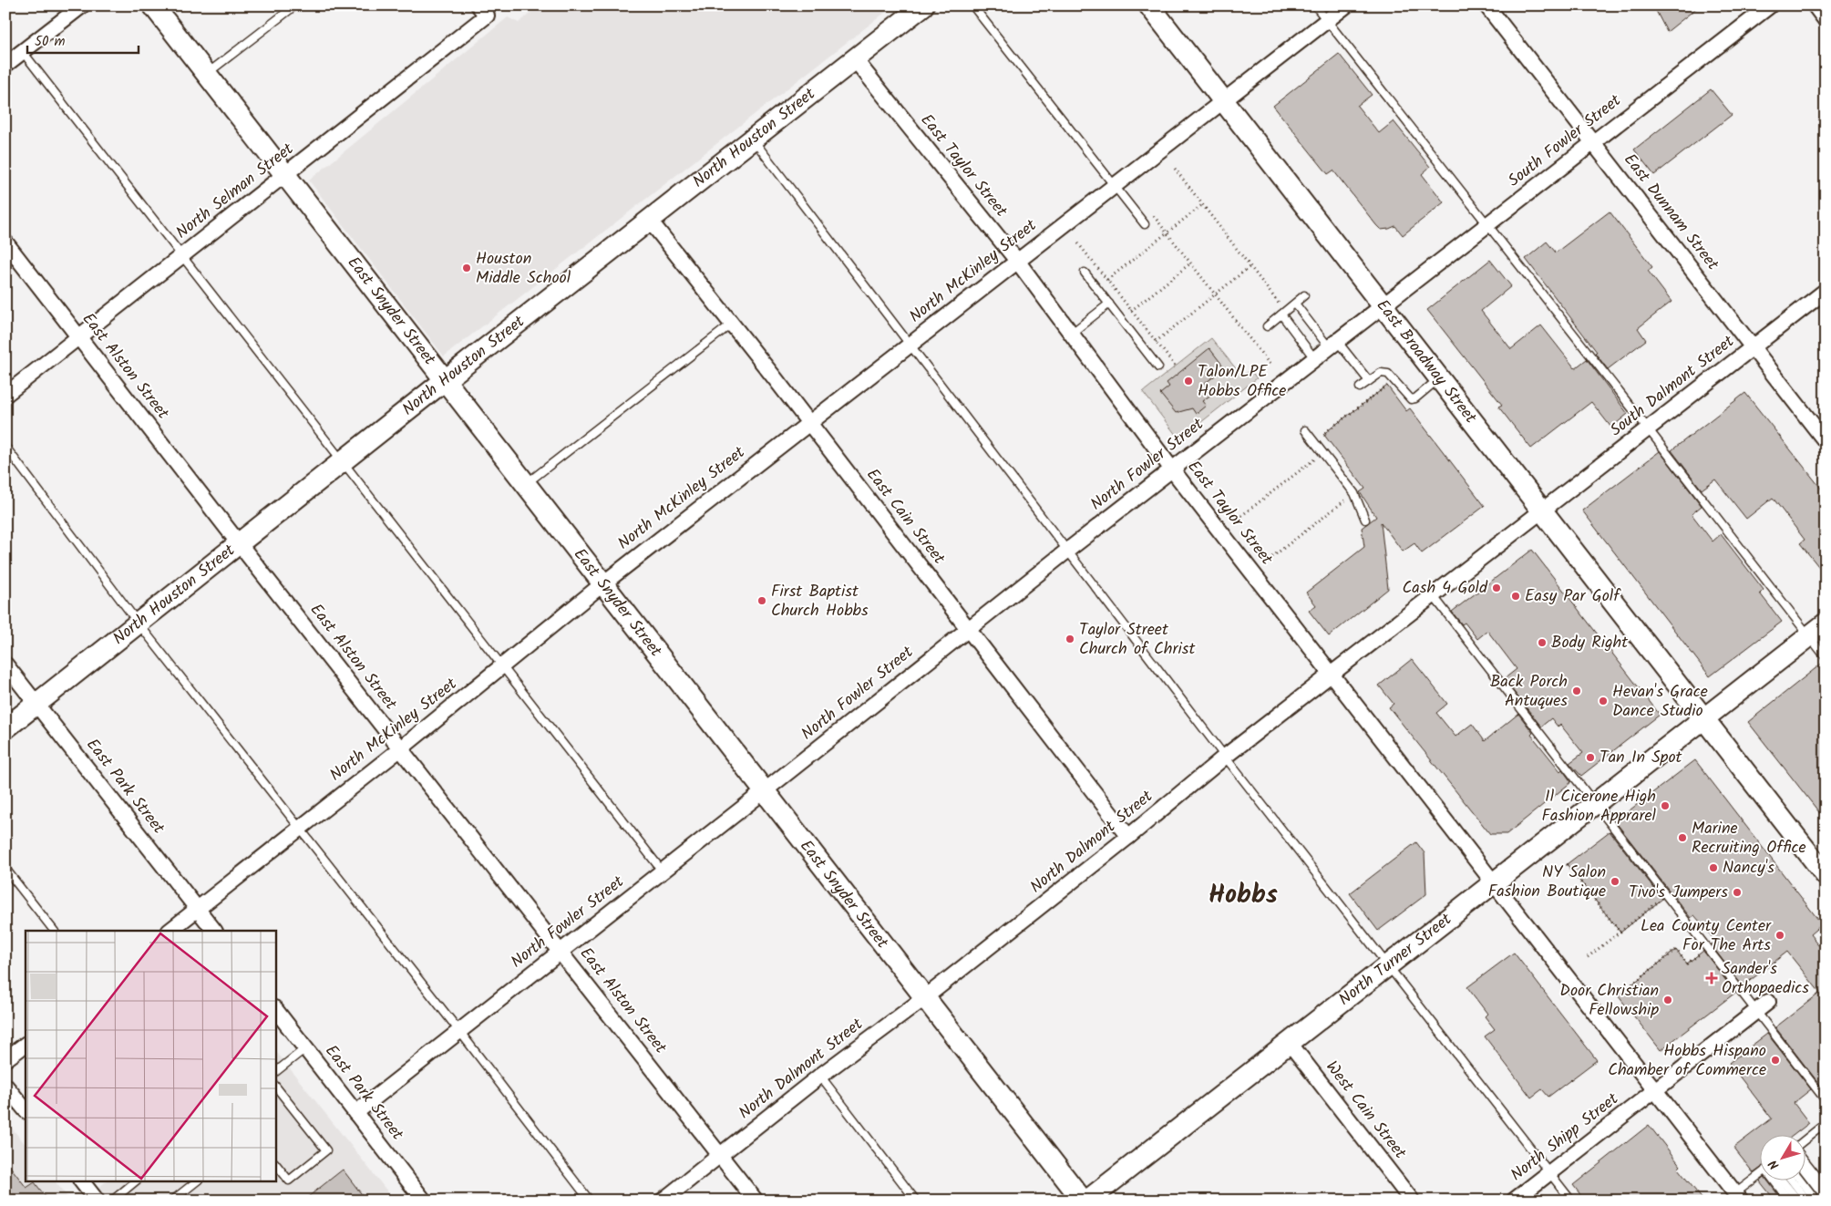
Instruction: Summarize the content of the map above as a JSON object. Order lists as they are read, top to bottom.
{
  "streets": {
    "street": [
      "North Houston Street",
      "South Fowler Street",
      "East Taylor Street",
      "North Selman Street",
      "East Dunnam Street",
      "North McKinley Street",
      "East Snyder Street",
      "East Broadway Street",
      "East Alston Street",
      "South Dalmont Street",
      "North Fowler Street",
      "East Cain Street",
      "East Park Street",
      "North Dalmont Street",
      "North Turner Street",
      "West Cain Street",
      "North Shipp Street"
    ]
  },
  "crossings": [
    ["North Houston Street", "East Taylor Street"],
    ["North Houston Street", "East Snyder Street"],
    ["North Houston Street", "East Alston Street"],
    ["North Houston Street", "East Cain Street"],
    ["North Houston Street", "East Park Street"],
    ["South Fowler Street", "East Dunnam Street"],
    ["South Fowler Street", "East Broadway Street"],
    ["South Fowler Street", "North Fowler Street"],
    ["East Taylor Street", "North McKinley Street"],
    ["East Taylor Street", "North Fowler Street"],
    ["East Taylor Street", "North Dalmont Street"],
    ["East Taylor Street", "North Turner Street"],
    ["East Taylor Street", "North Shipp Street"],
    ["North Selman Street", "East Snyder Street"],
    ["North Selman Street", "East Alston Street"],
    ["East Dunnam Street", "South Dalmont Street"],
    ["North McKinley Street", "East Snyder Street"],
    ["North McKinley Street", "East Broadway Street"],
    ["North McKinley Street", "East Alston Street"],
    ["North McKinley Street", "East Cain Street"],
    ["North McKinley Street", "East Park Street"],
    ["East Snyder Street", "North Fowler Street"],
    ["East Snyder Street", "North Dalmont Street"],
    ["East Broadway Street", "South Dalmont Street"],
    ["East Broadway Street", "North Fowler Street"],
    ["East Broadway Street", "North Dalmont Street"],
    ["East Broadway Street", "North Turner Street"],
    ["East Alston Street", "North Fowler Street"],
    ["East Alston Street", "North Dalmont Street"],
    ["South Dalmont Street", "North Dalmont Street"],
    ["North Fowler Street", "East Cain Street"],
    ["North Fowler Street", "East Park Street"],
    ["East Cain Street", "North Dalmont Street"],
    ["North Turner Street", "West Cain Street"]
  ],
  "districts": ["Hobbs"],
  "places": {
    "other": [
      "Houston Middle School",
      "Talon/LPE Hobbs Office",
      "Cash 4 Gold",
      "Easy Par Golf",
      "First Baptist Church Hobbs",
      "Taylor Street Church of Christ",
      "Body Right",
      "Back Porch Antuques",
      "Hevan's Grace Dance Studio",
      "Tan In Spot",
      "Il Cicerone High Fashion Apprarel",
      "Marine Recruiting Office",
      "Nancy's",
      "NY Salon Fashion Boutique",
      "Tivo's Jumpers",
      "Lea County Center For The Arts",
      "Door Christian Fellowship",
      "Hobbs Hispano Chamber of Commerce"
    ],
    "health": ["Sander's Orthopaedics"]
  },
  "scale_bar": "50 m",
  "north": "bottom left"
}
